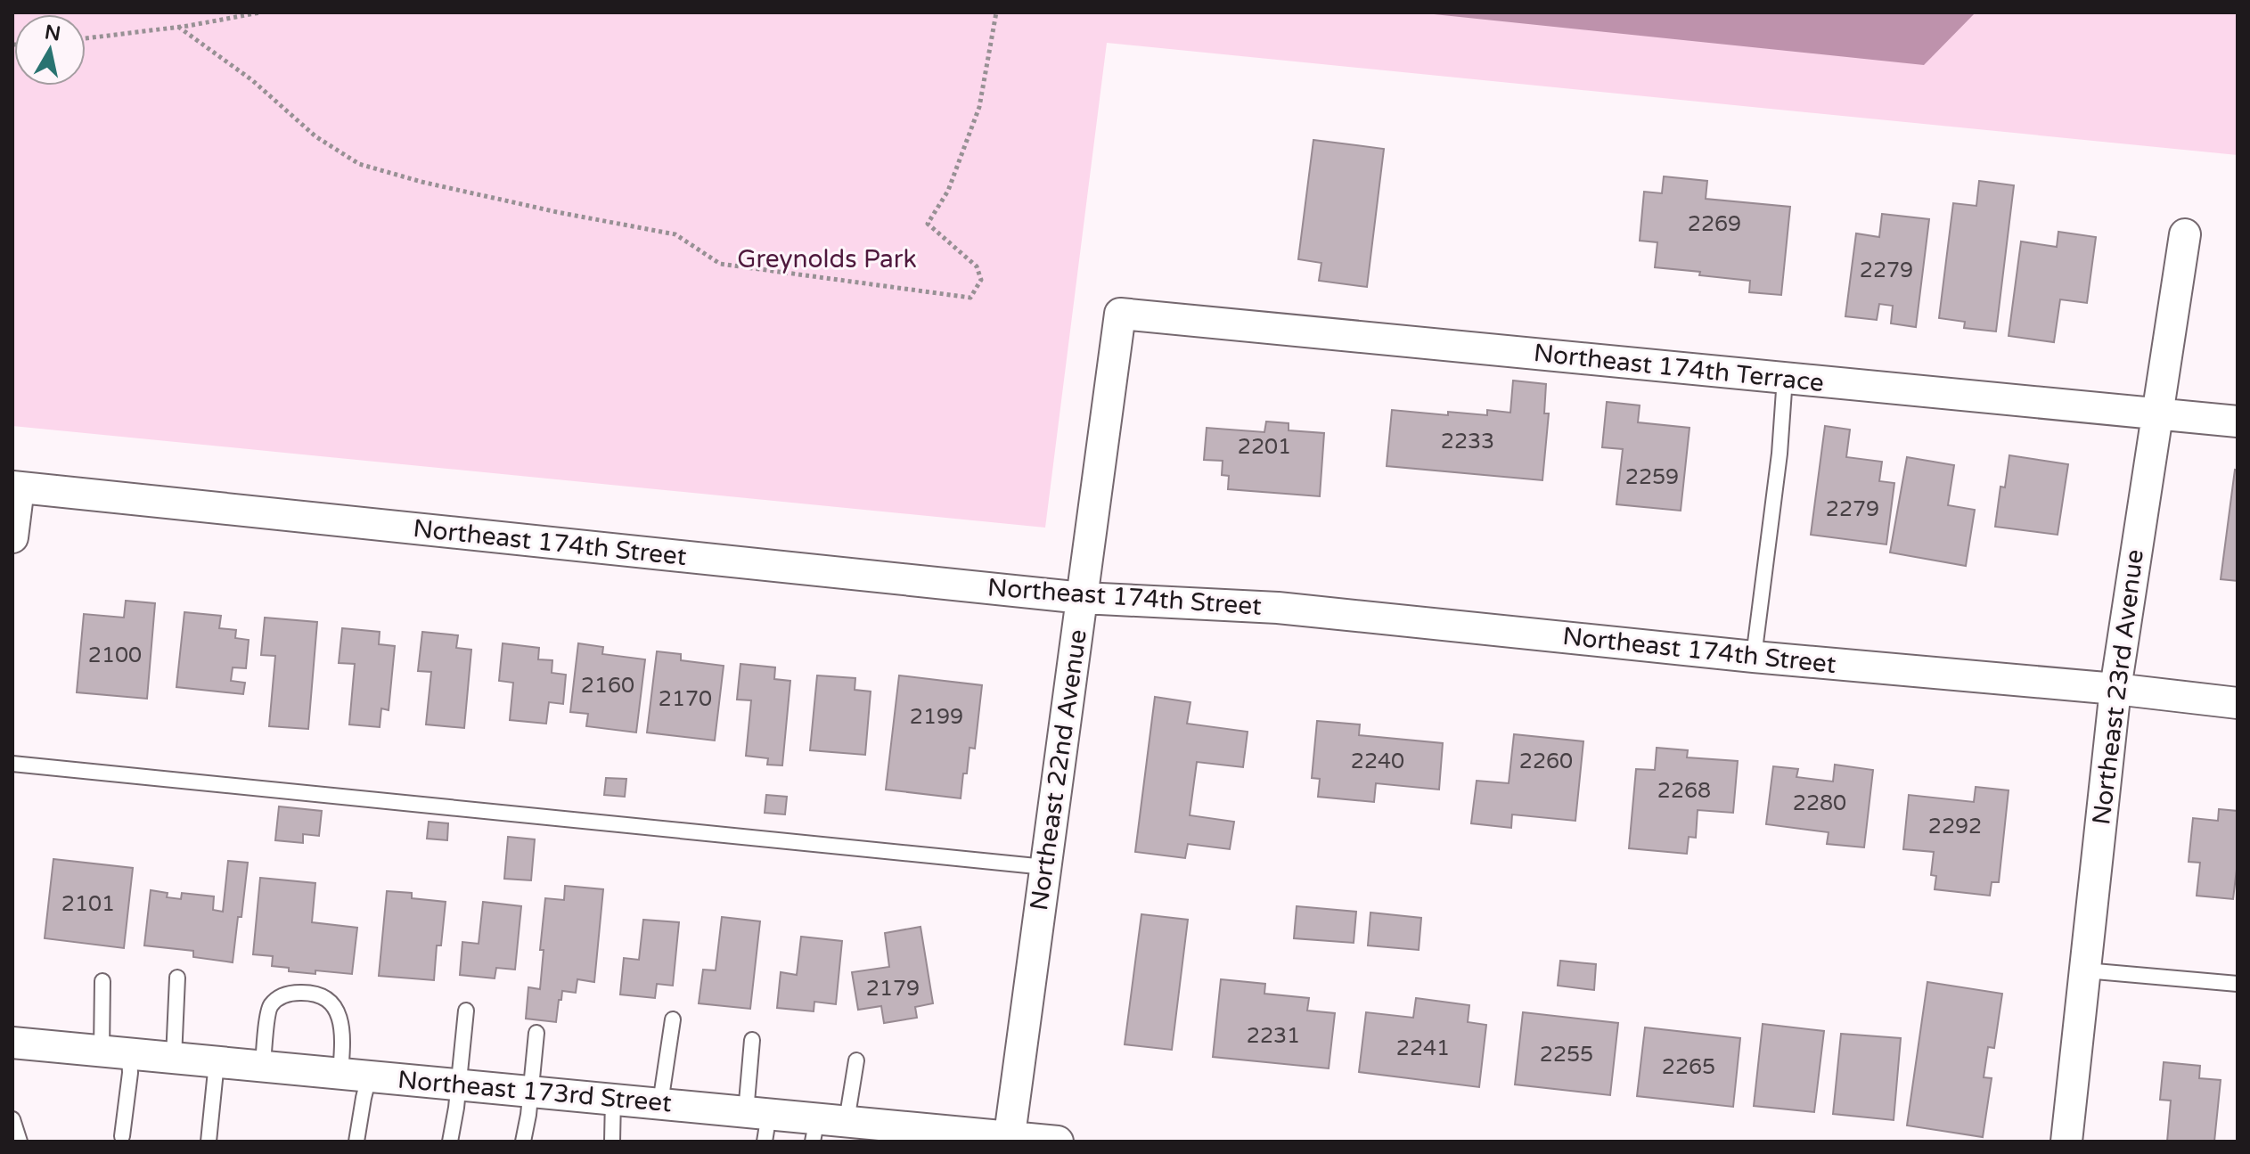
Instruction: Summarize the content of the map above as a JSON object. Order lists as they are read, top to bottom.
{
  "streets": {
    "street": [
      "Northeast 174th Terrace",
      "Northeast 174th Street",
      "Northeast 23rd Avenue",
      "Northeast 22nd Avenue",
      "Northeast 173rd Street"
    ]
  },
  "crossings": [
    ["Northeast 174th Terrace", "Northeast 23rd Avenue"],
    ["Northeast 174th Terrace", "Northeast 22nd Avenue"],
    ["Northeast 174th Street", "Northeast 23rd Avenue"],
    ["Northeast 174th Street", "Northeast 22nd Avenue"],
    ["Northeast 22nd Avenue", "Northeast 173rd Street"]
  ],
  "parks": ["Greynolds Park"],
  "house_numbers": [
    "2269",
    "2279",
    "2233",
    "2201",
    "2259",
    "2279",
    "2100",
    "2160",
    "2170",
    "2199",
    "2240",
    "2260",
    "2268",
    "2280",
    "2292",
    "2101",
    "2179",
    "2231",
    "2241",
    "2255",
    "2265"
  ],
  "north": "top"
}
